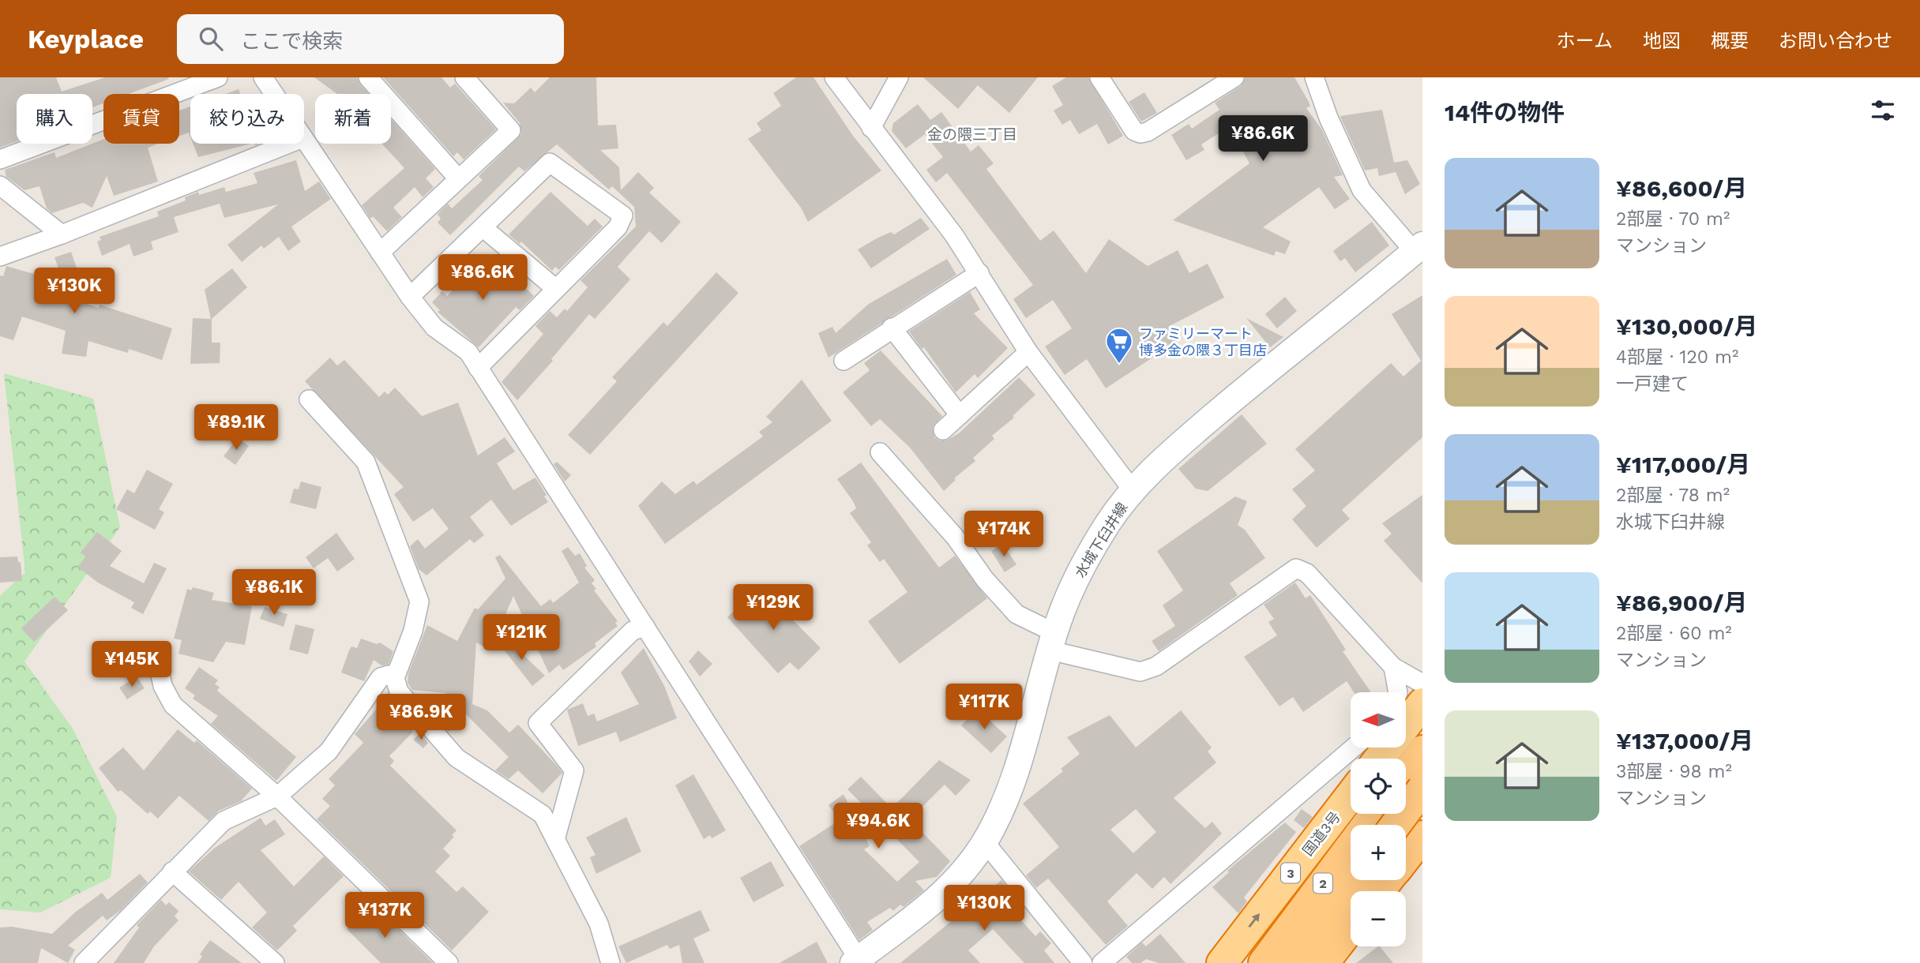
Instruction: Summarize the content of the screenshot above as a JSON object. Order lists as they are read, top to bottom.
{
  "streets": {
    "highway": ["国道3号", "3", "2"],
    "main road": ["水城下臼井線"]
  },
  "districts": ["金の隈三丁目"],
  "places": {
    "supermarket": ["ファミリーマート 博多金の隈３丁目店"]
  },
  "north": "left",
  "page": {
    "header": "Keyplace",
    "search": "ここで検索",
    "nav": [
      "ホーム",
      "地図",
      "概要",
      "お問い合わせ"
    ],
    "heading": "14件の物件",
    "chip": [
      "購入",
      "賃貸",
      "絞り込み",
      "新着"
    ],
    "price": [
      "¥86.6K",
      "¥86.6K",
      "¥130K",
      "¥89.1K",
      "¥174K",
      "¥86.1K",
      "¥129K",
      "¥121K",
      "¥145K",
      "¥117K",
      "¥86.9K",
      "¥94.6K",
      "¥130K",
      "¥137K"
    ],
    "list": [
      {
        "name": "¥86,600/月",
        "note": "2部屋 · 70 m² · マンション"
      },
      {
        "name": "¥130,000/月",
        "note": "4部屋 · 120 m² · 一戸建て"
      },
      {
        "name": "¥117,000/月",
        "note": "2部屋 · 78 m² · 水城下臼井線"
      },
      {
        "name": "¥86,900/月",
        "note": "2部屋 · 60 m² · マンション"
      },
      {
        "name": "¥137,000/月",
        "note": "3部屋 · 98 m² · マンション"
      }
    ],
    "map_buttons": ["+", "−"]
  }
}
